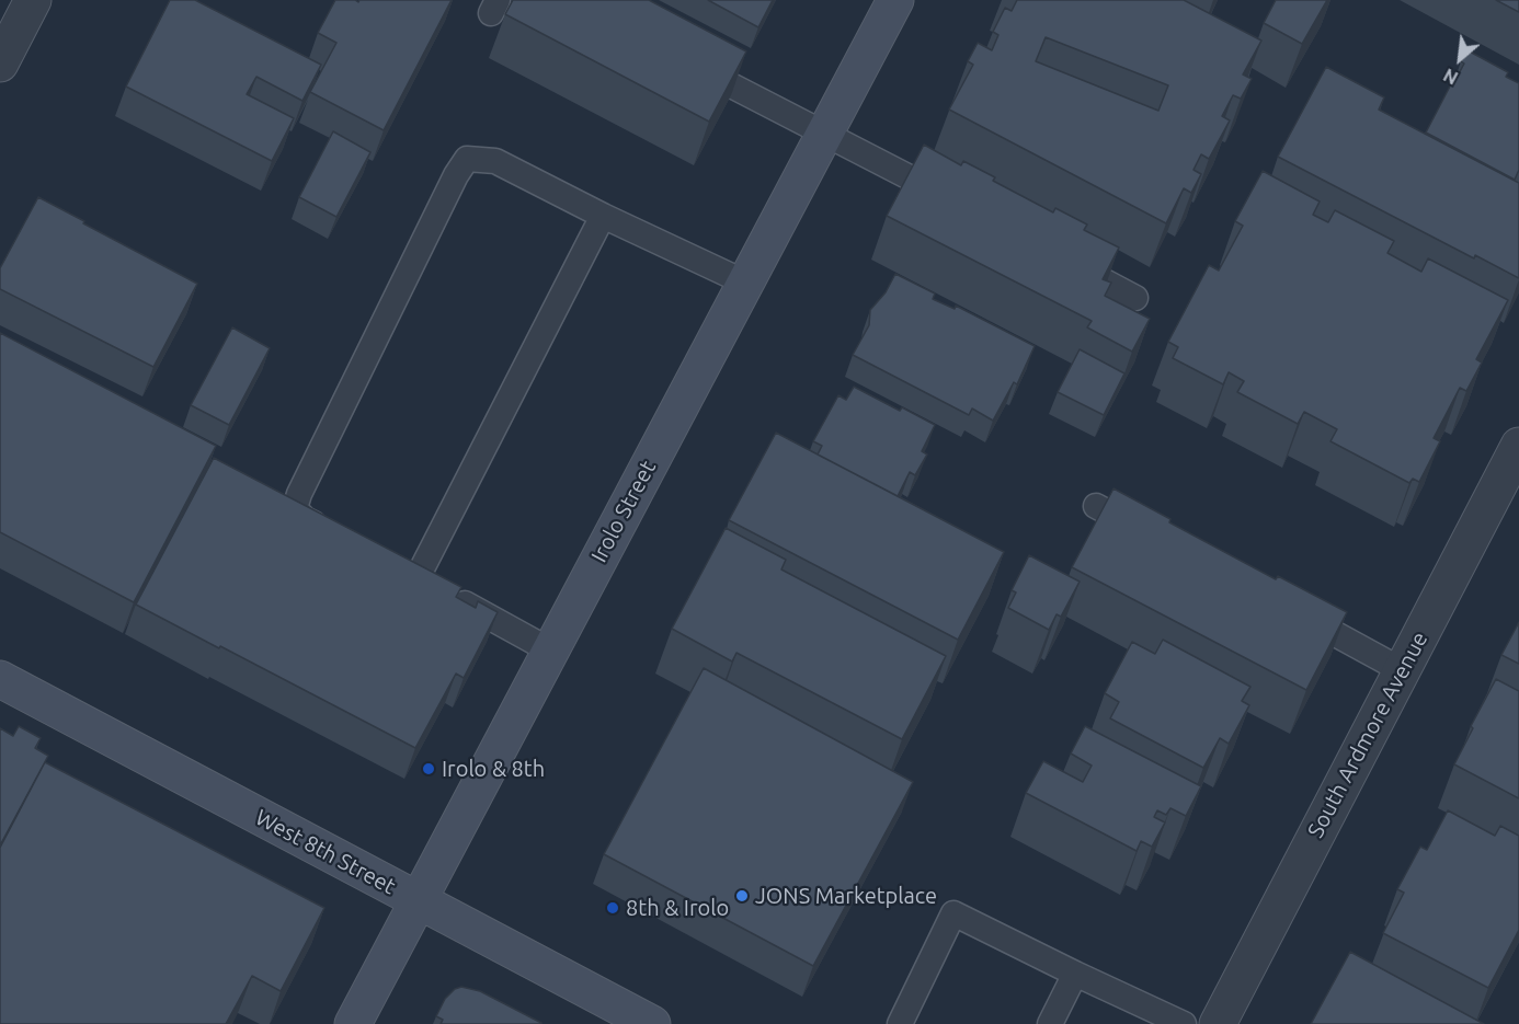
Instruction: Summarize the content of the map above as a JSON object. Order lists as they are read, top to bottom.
{
  "streets": {
    "main road": ["Irolo Street", "West 8th Street"],
    "street": ["South Ardmore Avenue"]
  },
  "crossings": [
    ["Irolo Street", "West 8th Street"]
  ],
  "places": ["Irolo & 8th", "JONS Marketplace", "8th & Irolo"],
  "north": "bottom left"
}
